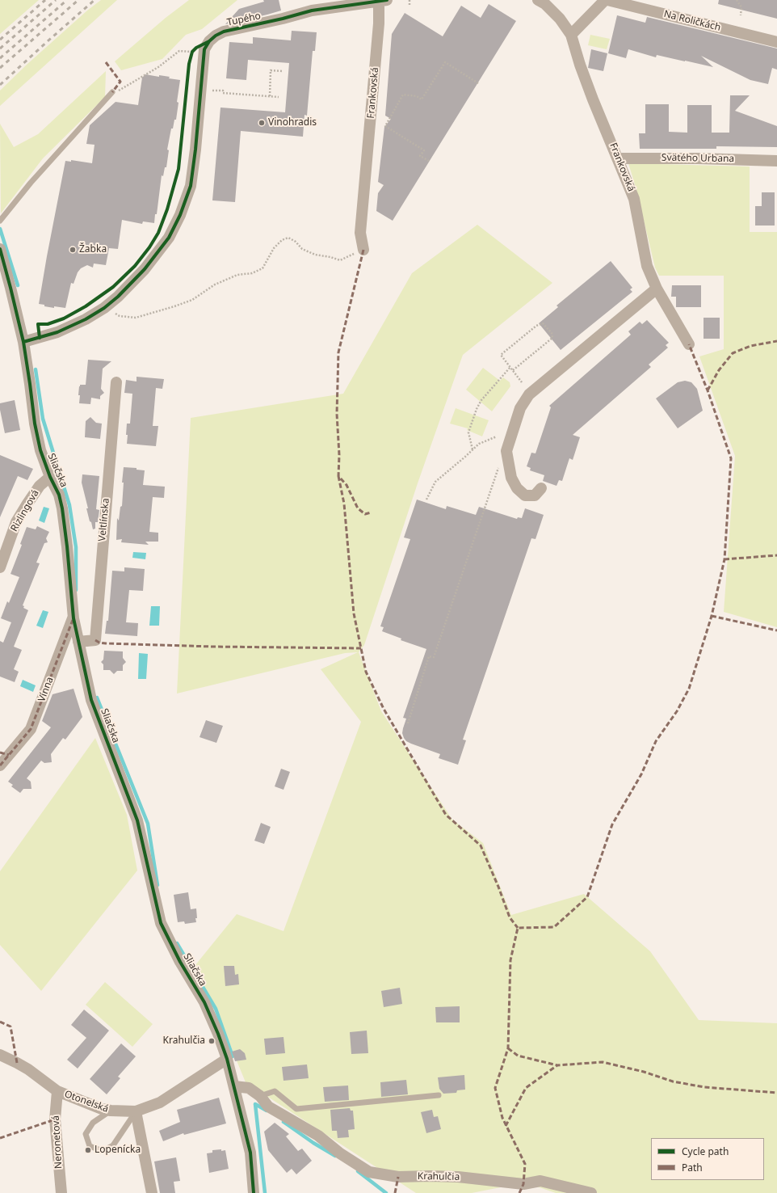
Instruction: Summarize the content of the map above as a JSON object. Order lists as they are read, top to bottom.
{
  "streets": {
    "street": [
      "Tupého",
      "Na Roličkách",
      "Frankovská",
      "Svätého Urbana",
      "Sliačska",
      "Rizlingová",
      "Veltlínska",
      "Vínna",
      "Otonelská",
      "Neronetová",
      "Krahulčia"
    ]
  },
  "crossings": [
    ["Tupého", "Frankovská"],
    ["Na Roličkách", "Frankovská"],
    ["Frankovská", "Svätého Urbana"],
    ["Sliačska", "Rizlingová"],
    ["Sliačska", "Veltlínska"],
    ["Sliačska", "Vínna"],
    ["Sliačska", "Otonelská"],
    ["Sliačska", "Krahulčia"],
    ["Otonelská", "Neronetová"]
  ],
  "places": [
    "Vinohradis",
    "Žabka",
    "Krahulčia",
    "Lopenícka"
  ],
  "legend": ["Cycle path", "Path"]
}
